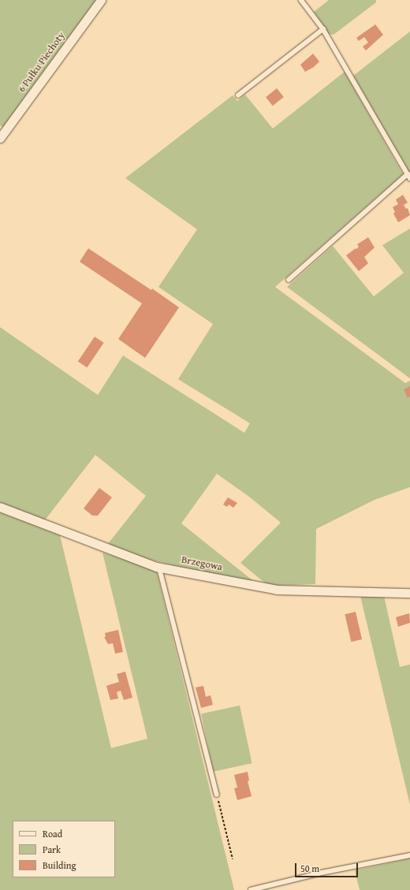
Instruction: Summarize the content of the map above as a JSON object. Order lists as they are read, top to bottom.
{
  "streets": {
    "street": ["6 Pułku Piechoty", "Brzegowa"]
  },
  "legend": ["Road", "Park", "Building"],
  "scale_bar": "50 m"
}
